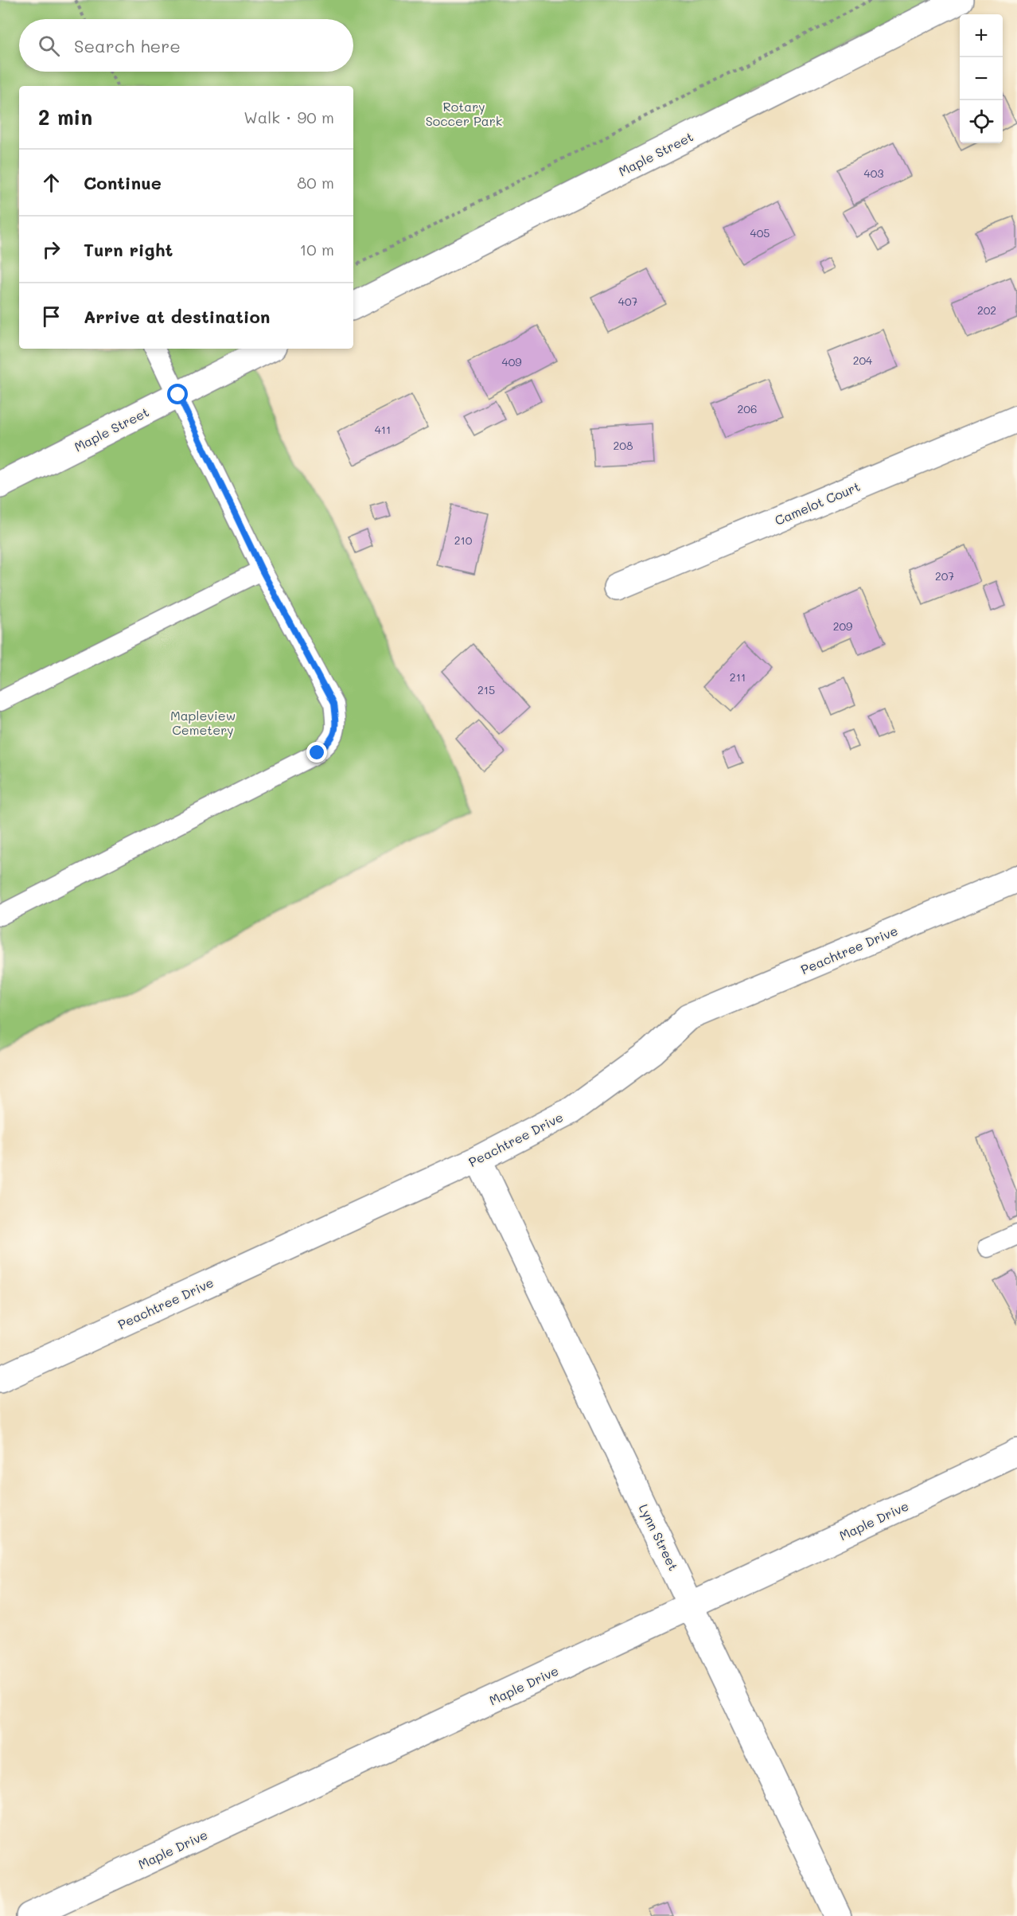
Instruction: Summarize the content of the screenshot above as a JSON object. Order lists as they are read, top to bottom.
{
  "streets": {
    "street": [
      "Maple Street",
      "Camelot Court",
      "Peachtree Drive",
      "Maple Drive",
      "Lynn Street"
    ]
  },
  "crossings": [
    ["Peachtree Drive", "Lynn Street"],
    ["Maple Drive", "Lynn Street"]
  ],
  "parks": ["Rotary Soccer Park", "Mapleview Cemetery"],
  "house_numbers": [
    "403",
    "405",
    "407",
    "202",
    "204",
    "409",
    "206",
    "411",
    "208",
    "210",
    "207",
    "209",
    "211",
    "215"
  ],
  "page": {
    "map_buttons": ["+", "−"],
    "search": "Search here",
    "heading": ["2 min", "Walk · 90 m"],
    "list": [
      ["Continue", "80 m"],
      ["Turn right", "10 m"],
      "Arrive at destination"
    ]
  }
}
